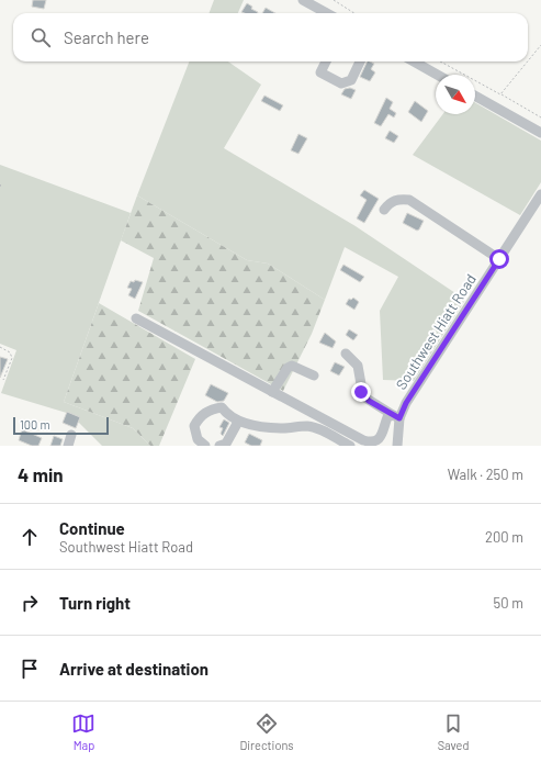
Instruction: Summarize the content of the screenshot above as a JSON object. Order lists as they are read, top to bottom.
{
  "streets": {
    "street": ["Southwest Hiatt Road"]
  },
  "scale_bar": "100 m",
  "north": "bottom right",
  "page": {
    "search": "Search here",
    "scale": "100 m",
    "heading": ["4 min", "Walk · 250 m"],
    "list": [
      ["Continue", "Southwest Hiatt Road", "200 m"],
      ["Turn right", "50 m"],
      "Arrive at destination"
    ],
    "nav": ["Map", "Directions", "Saved"]
  }
}
